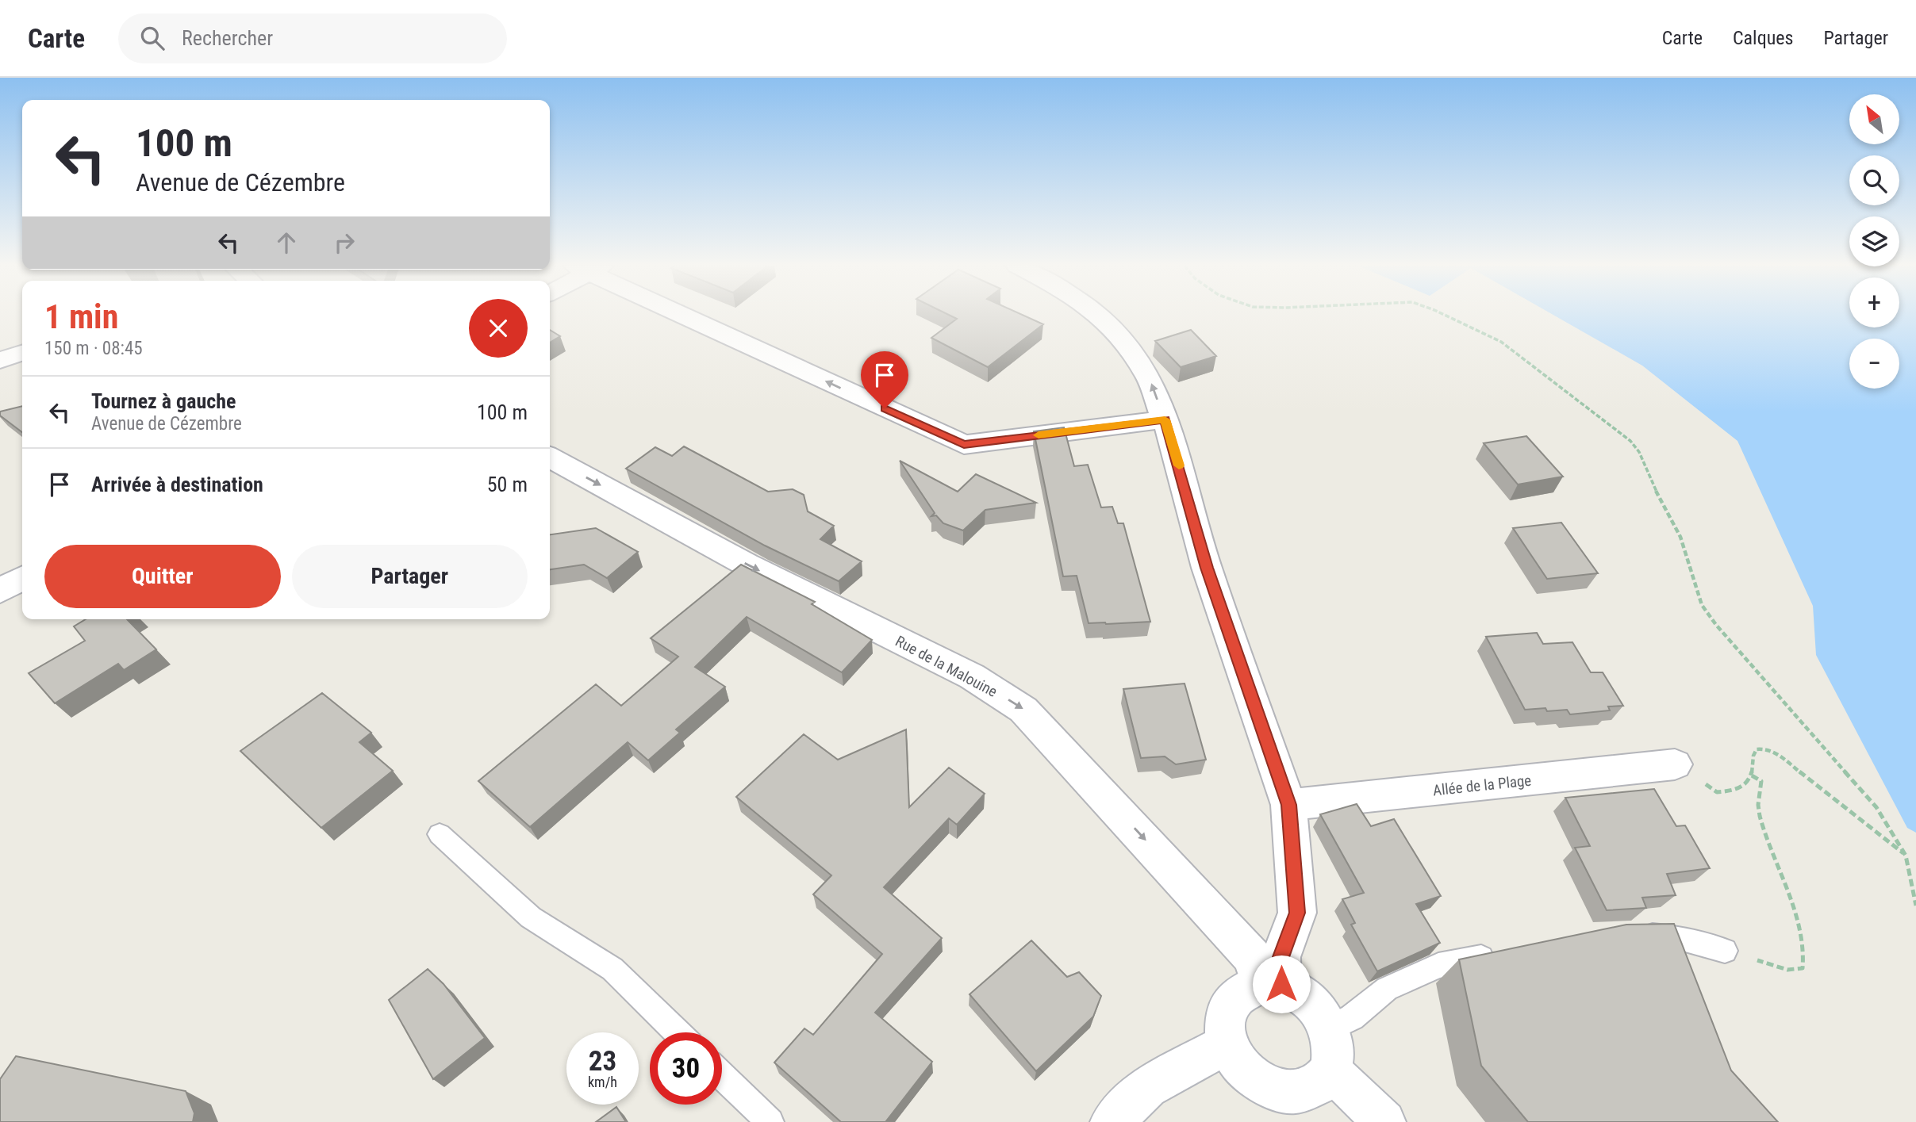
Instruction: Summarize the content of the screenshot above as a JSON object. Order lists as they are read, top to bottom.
{
  "streets": {
    "street": ["Rue de la Malouine", "Allée de la Plage"]
  },
  "one_way": ["Rue de la Malouine"],
  "north": "top left",
  "page": {
    "header": "Carte",
    "search": "Rechercher",
    "nav": ["Carte", "Calques", "Partager"],
    "map_buttons": ["+", "−"],
    "turn": ["100 m", "Avenue de Cézembre"],
    "heading": ["1 min", "150 m · 08:45"],
    "list": [
      {
        "name": "Tournez à gauche",
        "note": "Avenue de Cézembre",
        "value": "100 m"
      },
      {
        "name": "Arrivée à destination",
        "value": "50 m"
      }
    ],
    "buttons": ["Quitter", "Partager"],
    "speed": "23 km/h",
    "limit": "30"
  }
}
